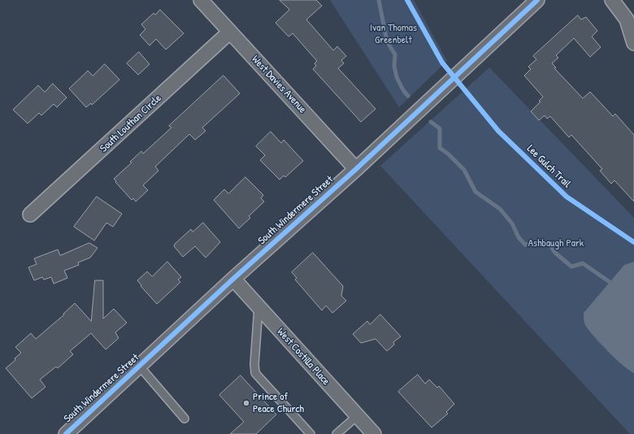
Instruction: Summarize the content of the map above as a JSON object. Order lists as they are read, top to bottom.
{
  "streets": {
    "street": [
      "West Davies Avenue",
      "South Louthan Circle",
      "South Windermere Street",
      "West Costilla Place"
    ],
    "cycle path": ["Lee Gulch Trail"]
  },
  "crossings": [
    ["West Davies Avenue", "South Louthan Circle"],
    ["West Davies Avenue", "South Windermere Street"],
    ["South Windermere Street", "West Costilla Place"]
  ],
  "parks": ["Ivan Thomas Greenbelt", "Ashbaugh Park"],
  "places": ["Prince of Peace Church"]
}
